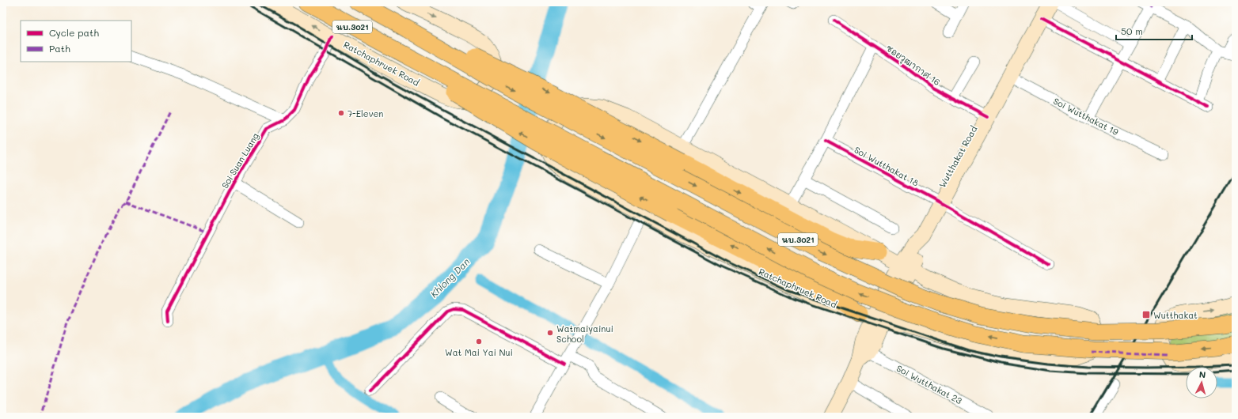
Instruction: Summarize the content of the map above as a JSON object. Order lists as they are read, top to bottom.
{
  "streets": {
    "main road": ["นบ.3021", "Ratchaphruek Road", "Wutthakat Road"],
    "street": [
      "ซอยวุฒากาศ 16",
      "Soi Wutthakat 19",
      "Soi Suan Luang",
      "Soi Wutthakat 18",
      "Soi Wutthakat 23"
    ]
  },
  "crossings": [
    ["Ratchaphruek Road", "Wutthakat Road"],
    ["Ratchaphruek Road", "Soi Suan Luang"],
    ["ซอยวุฒากาศ 16", "Wutthakat Road"],
    ["Soi Wutthakat 19", "Wutthakat Road"],
    ["Wutthakat Road", "Soi Wutthakat 18"],
    ["Wutthakat Road", "Soi Wutthakat 23"]
  ],
  "water": ["Khlong Dan"],
  "places": {
    "other": ["7-Eleven", "Watmaiyainui School", "Wat Mai Yai Nui"],
    "transit": ["Wutthakat"]
  },
  "legend": ["Cycle path", "Path"],
  "scale_bar": "50 m",
  "north": "top"
}
